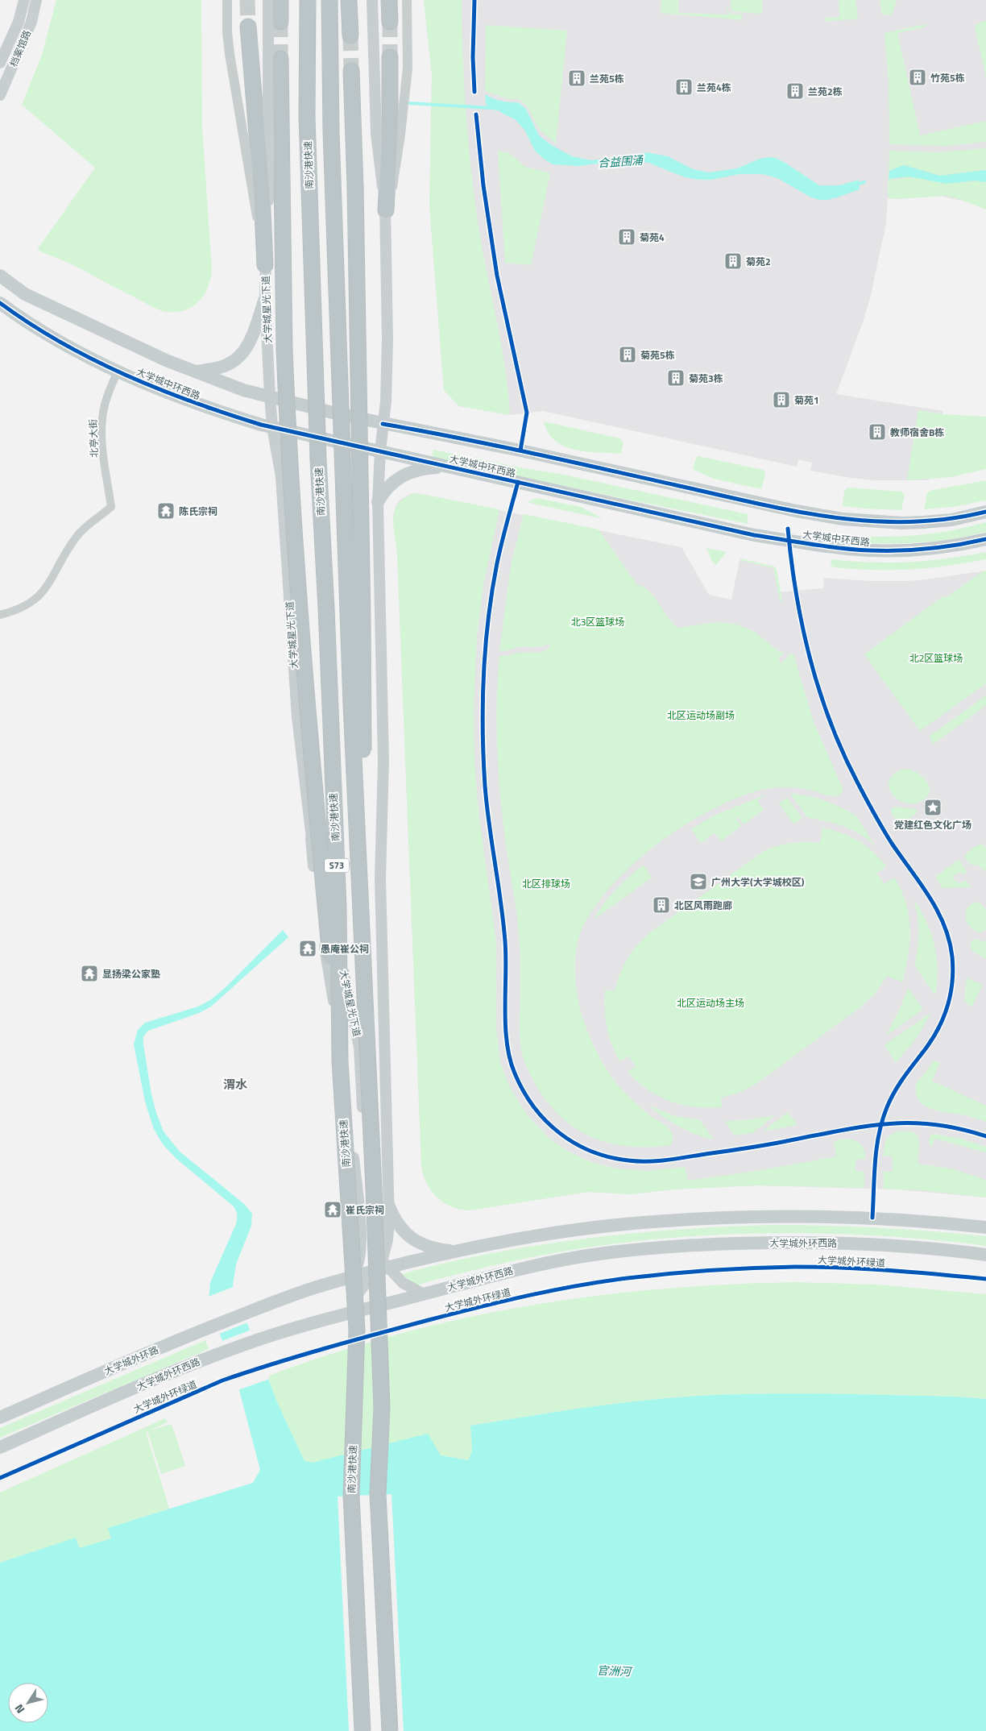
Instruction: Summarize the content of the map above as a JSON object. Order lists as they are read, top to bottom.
{
  "streets": {
    "highway": ["南沙港快速", "S73"],
    "main road": [
      "档案馆路",
      "大学城星光下道",
      "大学城中环西路",
      "大学城外环西路",
      "大学城外环路"
    ],
    "street": ["北亭大街"],
    "cycle path": ["大学城外环绿道"]
  },
  "crossings": [
    ["大学城星光下道", "大学城中环西路"],
    ["大学城星光下道", "大学城外环西路"],
    ["大学城中环西路", "北亭大街"]
  ],
  "districts": ["渭水"],
  "water": ["合益围涌", "官洲河"],
  "parks": [
    "北3区篮球场",
    "北2区篮球场",
    "北区运动场副场",
    "北区排球场",
    "北区运动场主场"
  ],
  "places": {
    "building": [
      "竹苑5栋",
      "兰苑5栋",
      "兰苑4栋",
      "兰苑2栋",
      "菊苑4",
      "菊苑2",
      "菊苑5栋",
      "菊苑3栋",
      "菊苑1",
      "教师宿舍B栋",
      "北区风雨跑廊"
    ],
    "temple": [
      "陈氏宗祠",
      "愚庵崔公祠",
      "显扬梁公家塾",
      "崔氏宗祠"
    ],
    "place": ["党建红色文化广场"],
    "school or university": ["广州大学(大学城校区)"]
  },
  "north": "bottom left"
}
